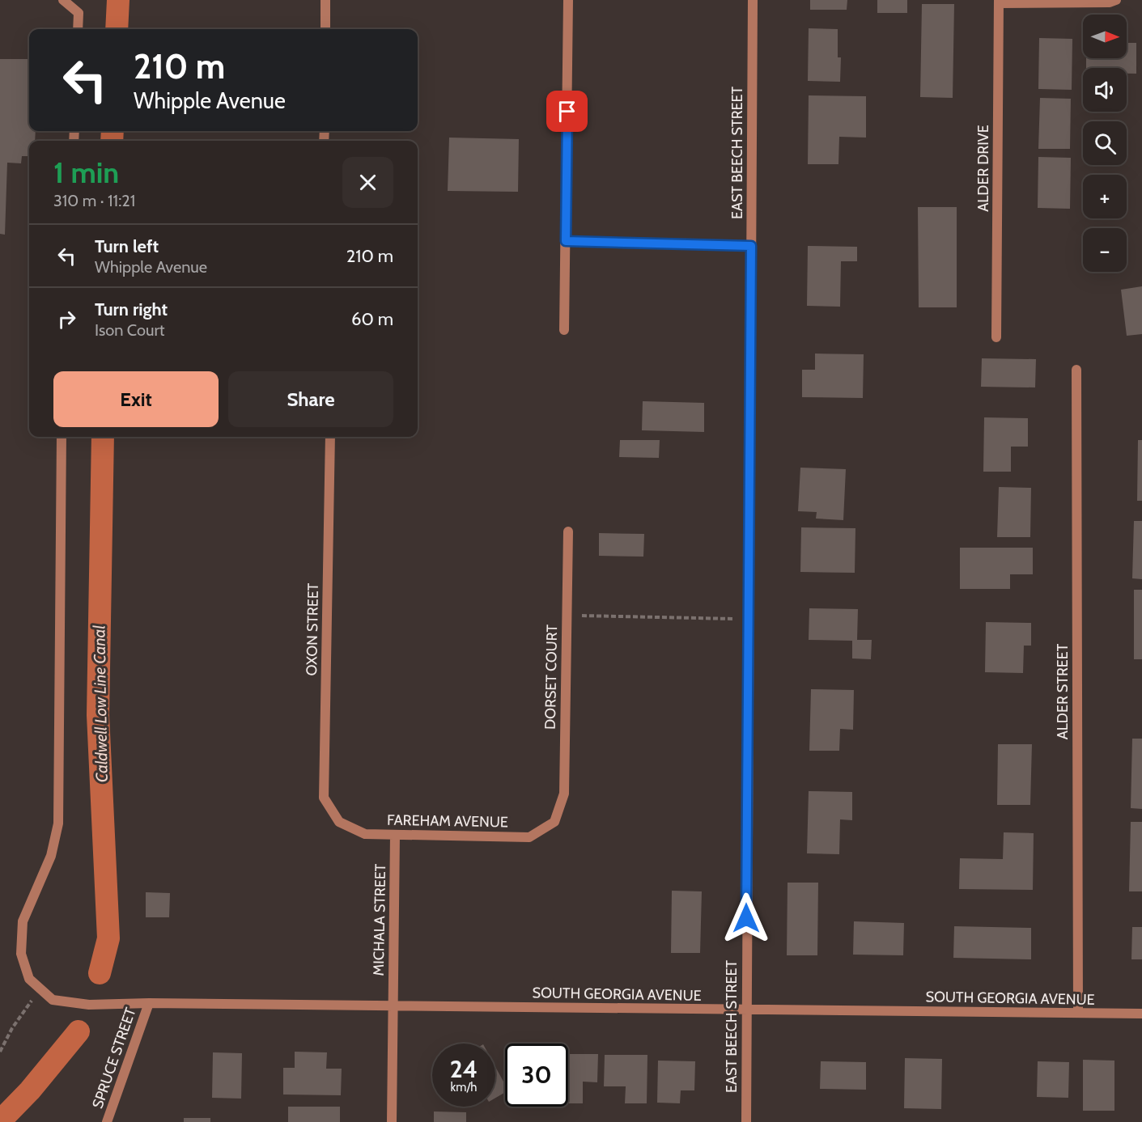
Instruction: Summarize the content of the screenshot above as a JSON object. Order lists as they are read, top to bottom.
{
  "streets": {
    "street": [
      "EAST BEECH STREET",
      "ALDER DRIVE",
      "OXON STREET",
      "DORSET COURT",
      "ALDER STREET",
      "FAREHAM AVENUE",
      "MICHALA STREET",
      "SOUTH GEORGIA AVENUE",
      "SPRUCE STREET"
    ]
  },
  "crossings": [
    ["EAST BEECH STREET", "SOUTH GEORGIA AVENUE"],
    ["OXON STREET", "FAREHAM AVENUE"],
    ["DORSET COURT", "FAREHAM AVENUE"],
    ["ALDER STREET", "SOUTH GEORGIA AVENUE"],
    ["FAREHAM AVENUE", "MICHALA STREET"],
    ["MICHALA STREET", "SOUTH GEORGIA AVENUE"],
    ["SOUTH GEORGIA AVENUE", "SPRUCE STREET"]
  ],
  "water": ["Caldwell Low Line Canal"],
  "north": "right",
  "page": {
    "map_buttons": ["+", "−"],
    "turn": ["210 m", "Whipple Avenue"],
    "heading": ["1 min", "310 m · 11:21"],
    "list": [
      {
        "name": "Turn left",
        "note": "Whipple Avenue",
        "value": "210 m"
      },
      {
        "name": "Turn right",
        "note": "Ison Court",
        "value": "60 m"
      }
    ],
    "buttons": ["Exit", "Share"],
    "speed": "24 km/h",
    "limit": "30"
  }
}
